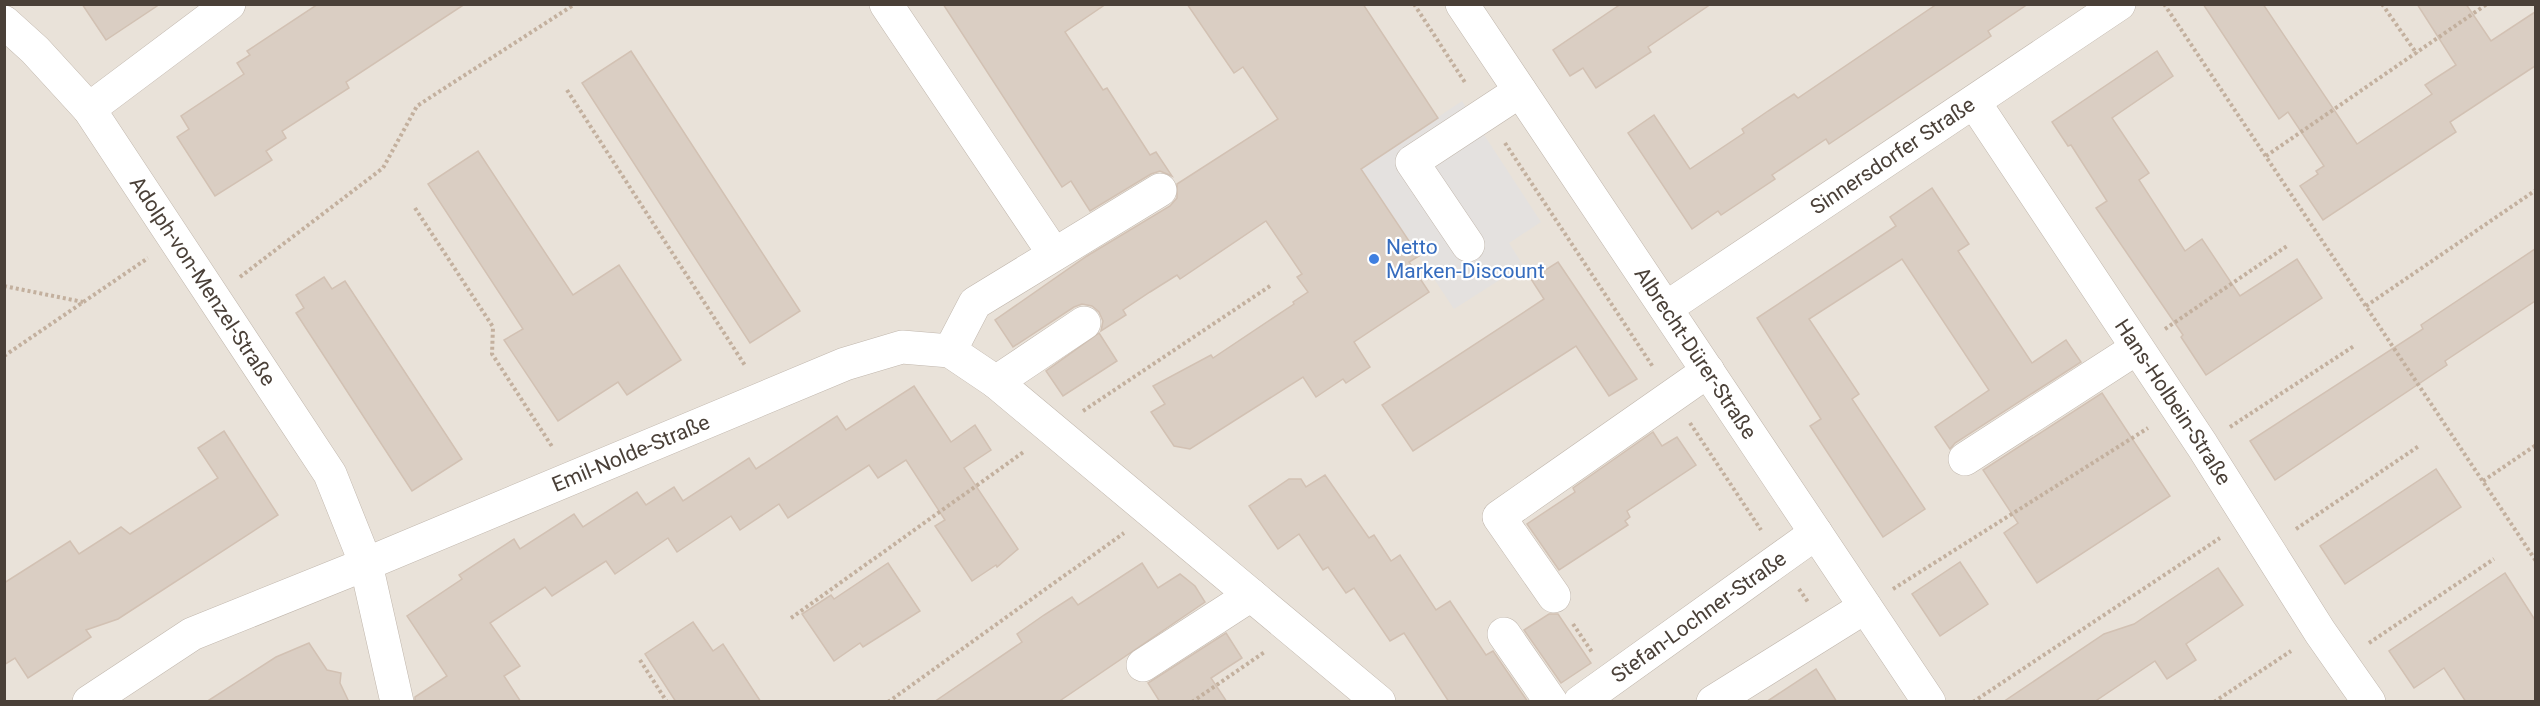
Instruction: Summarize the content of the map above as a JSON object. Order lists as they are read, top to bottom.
{
  "streets": {
    "street": [
      "Sinnersdorfer Straße",
      "Adolph-von-Menzel-Straße",
      "Albrecht-Dürer-Straße",
      "Hans-Holbein-Straße",
      "Emil-Nolde-Straße",
      "Stefan-Lochner-Straße"
    ]
  },
  "crossings": [
    ["Sinnersdorfer Straße", "Albrecht-Dürer-Straße"],
    ["Sinnersdorfer Straße", "Hans-Holbein-Straße"],
    ["Adolph-von-Menzel-Straße", "Emil-Nolde-Straße"],
    ["Albrecht-Dürer-Straße", "Stefan-Lochner-Straße"]
  ],
  "places": ["Netto Marken-Discount"]
}
